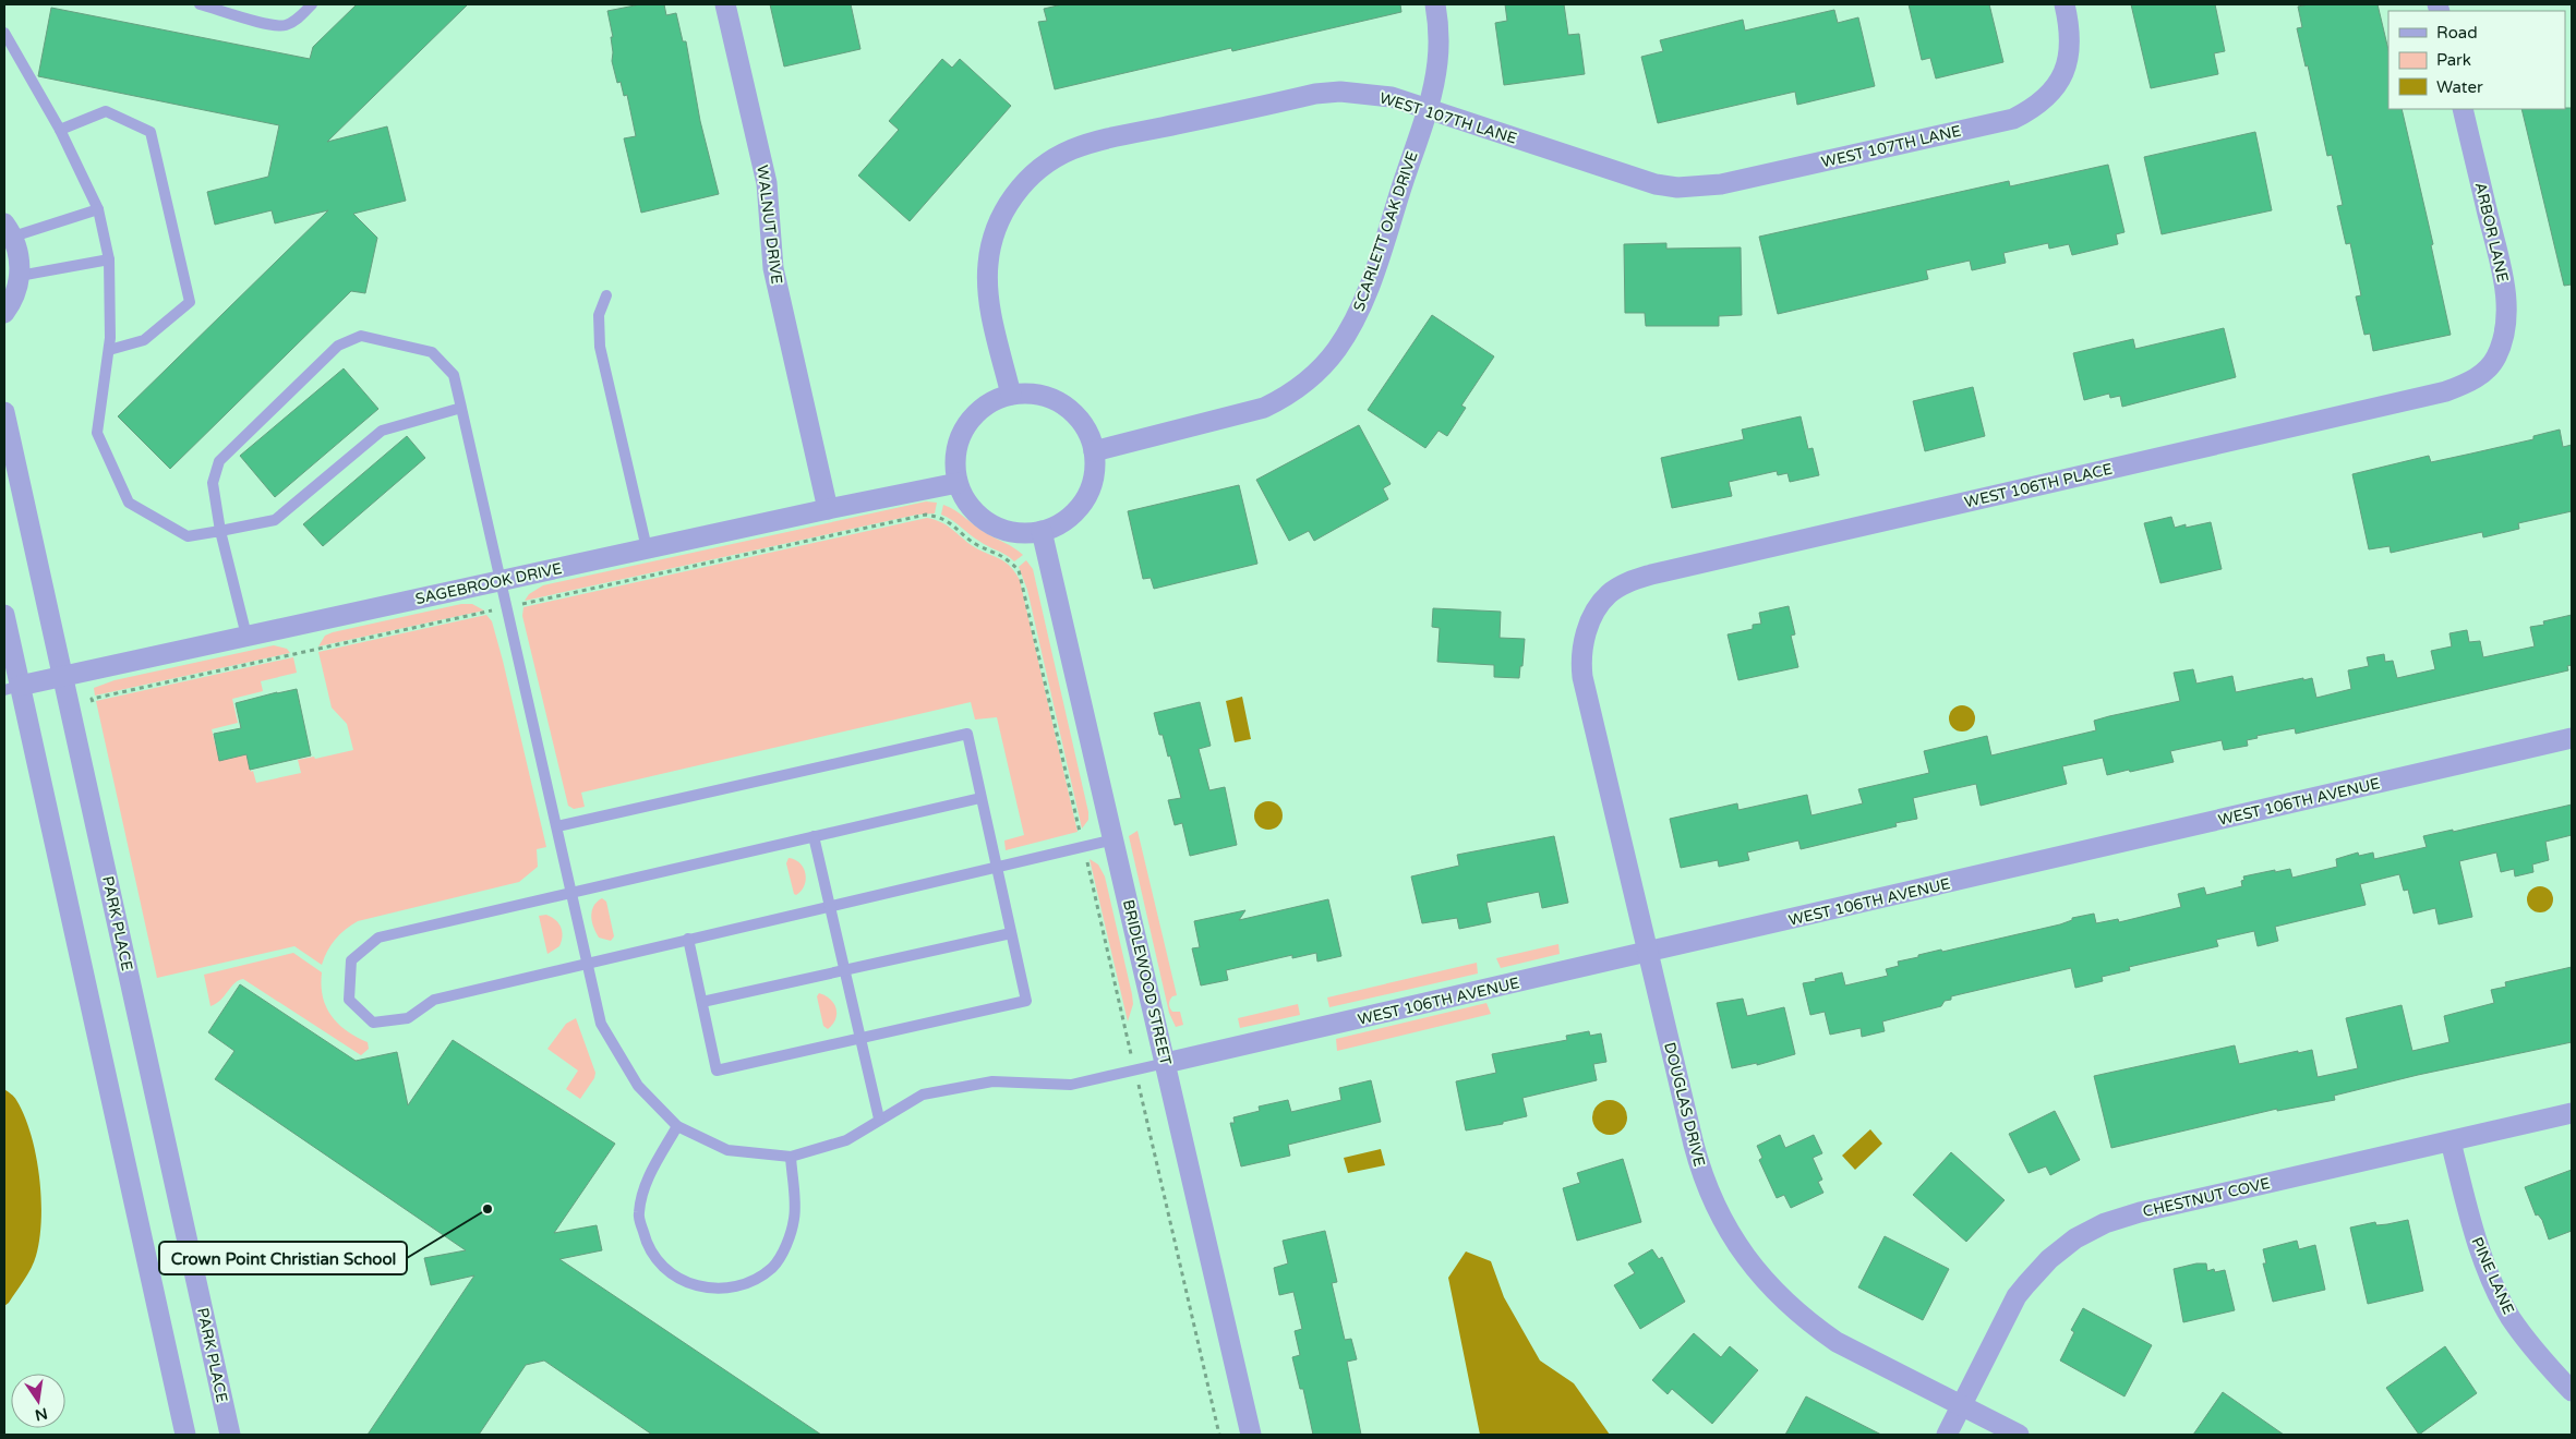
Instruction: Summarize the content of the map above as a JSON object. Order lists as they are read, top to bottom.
{
  "streets": {
    "street": [
      "WEST 107TH LANE",
      "WALNUT DRIVE",
      "SCARLETT OAK DRIVE",
      "ARBOR LANE",
      "WEST 106TH PLACE",
      "SAGEBROOK DRIVE",
      "WEST 106TH AVENUE",
      "PARK PLACE",
      "BRIDLEWOOD STREET",
      "DOUGLAS DRIVE",
      "CHESTNUT COVE",
      "PINE LANE"
    ]
  },
  "crossings": [
    ["WEST 107TH LANE", "SCARLETT OAK DRIVE"],
    ["WEST 107TH LANE", "SAGEBROOK DRIVE"],
    ["WEST 107TH LANE", "BRIDLEWOOD STREET"],
    ["WALNUT DRIVE", "SAGEBROOK DRIVE"],
    ["SCARLETT OAK DRIVE", "SAGEBROOK DRIVE"],
    ["SCARLETT OAK DRIVE", "BRIDLEWOOD STREET"],
    ["ARBOR LANE", "WEST 106TH PLACE"],
    ["WEST 106TH PLACE", "DOUGLAS DRIVE"],
    ["SAGEBROOK DRIVE", "PARK PLACE"],
    ["SAGEBROOK DRIVE", "BRIDLEWOOD STREET"],
    ["WEST 106TH AVENUE", "BRIDLEWOOD STREET"],
    ["WEST 106TH AVENUE", "DOUGLAS DRIVE"],
    ["DOUGLAS DRIVE", "CHESTNUT COVE"],
    ["CHESTNUT COVE", "PINE LANE"]
  ],
  "places": ["Crown Point Christian School"],
  "legend": ["Road", "Park", "Water"],
  "north": "bottom"
}
